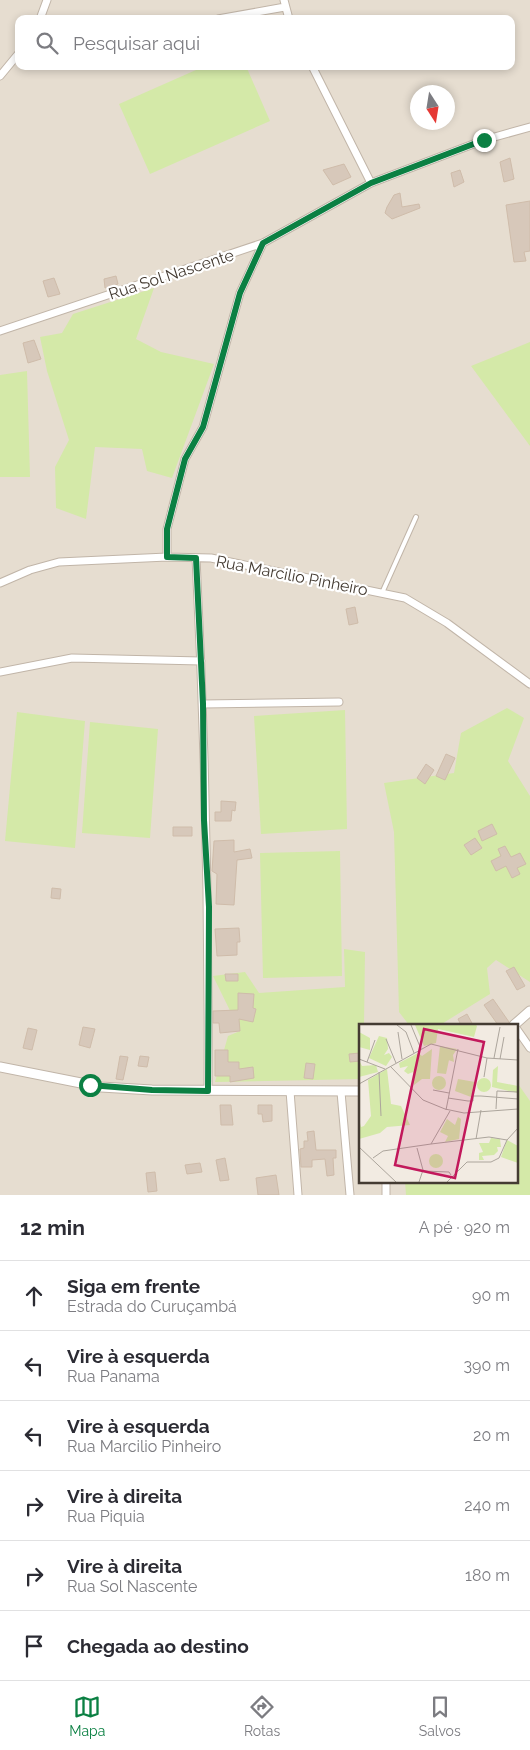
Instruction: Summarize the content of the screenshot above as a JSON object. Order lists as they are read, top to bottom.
{
  "streets": {
    "street": ["Rua Sol Nascente", "Rua Marcilio Pinheiro"]
  },
  "north": "bottom",
  "page": {
    "search": "Pesquisar aqui",
    "heading": ["12 min", "A pé · 920 m"],
    "list": [
      ["Siga em frente", "Estrada do Curuçambá", "90 m"],
      ["Vire à esquerda", "Rua Panama", "390 m"],
      ["Vire à esquerda", "Rua Marcilio Pinheiro", "20 m"],
      ["Vire à direita", "Rua Piquia", "240 m"],
      ["Vire à direita", "Rua Sol Nascente", "180 m"],
      "Chegada ao destino"
    ],
    "nav": ["Mapa", "Rotas", "Salvos"]
  }
}
